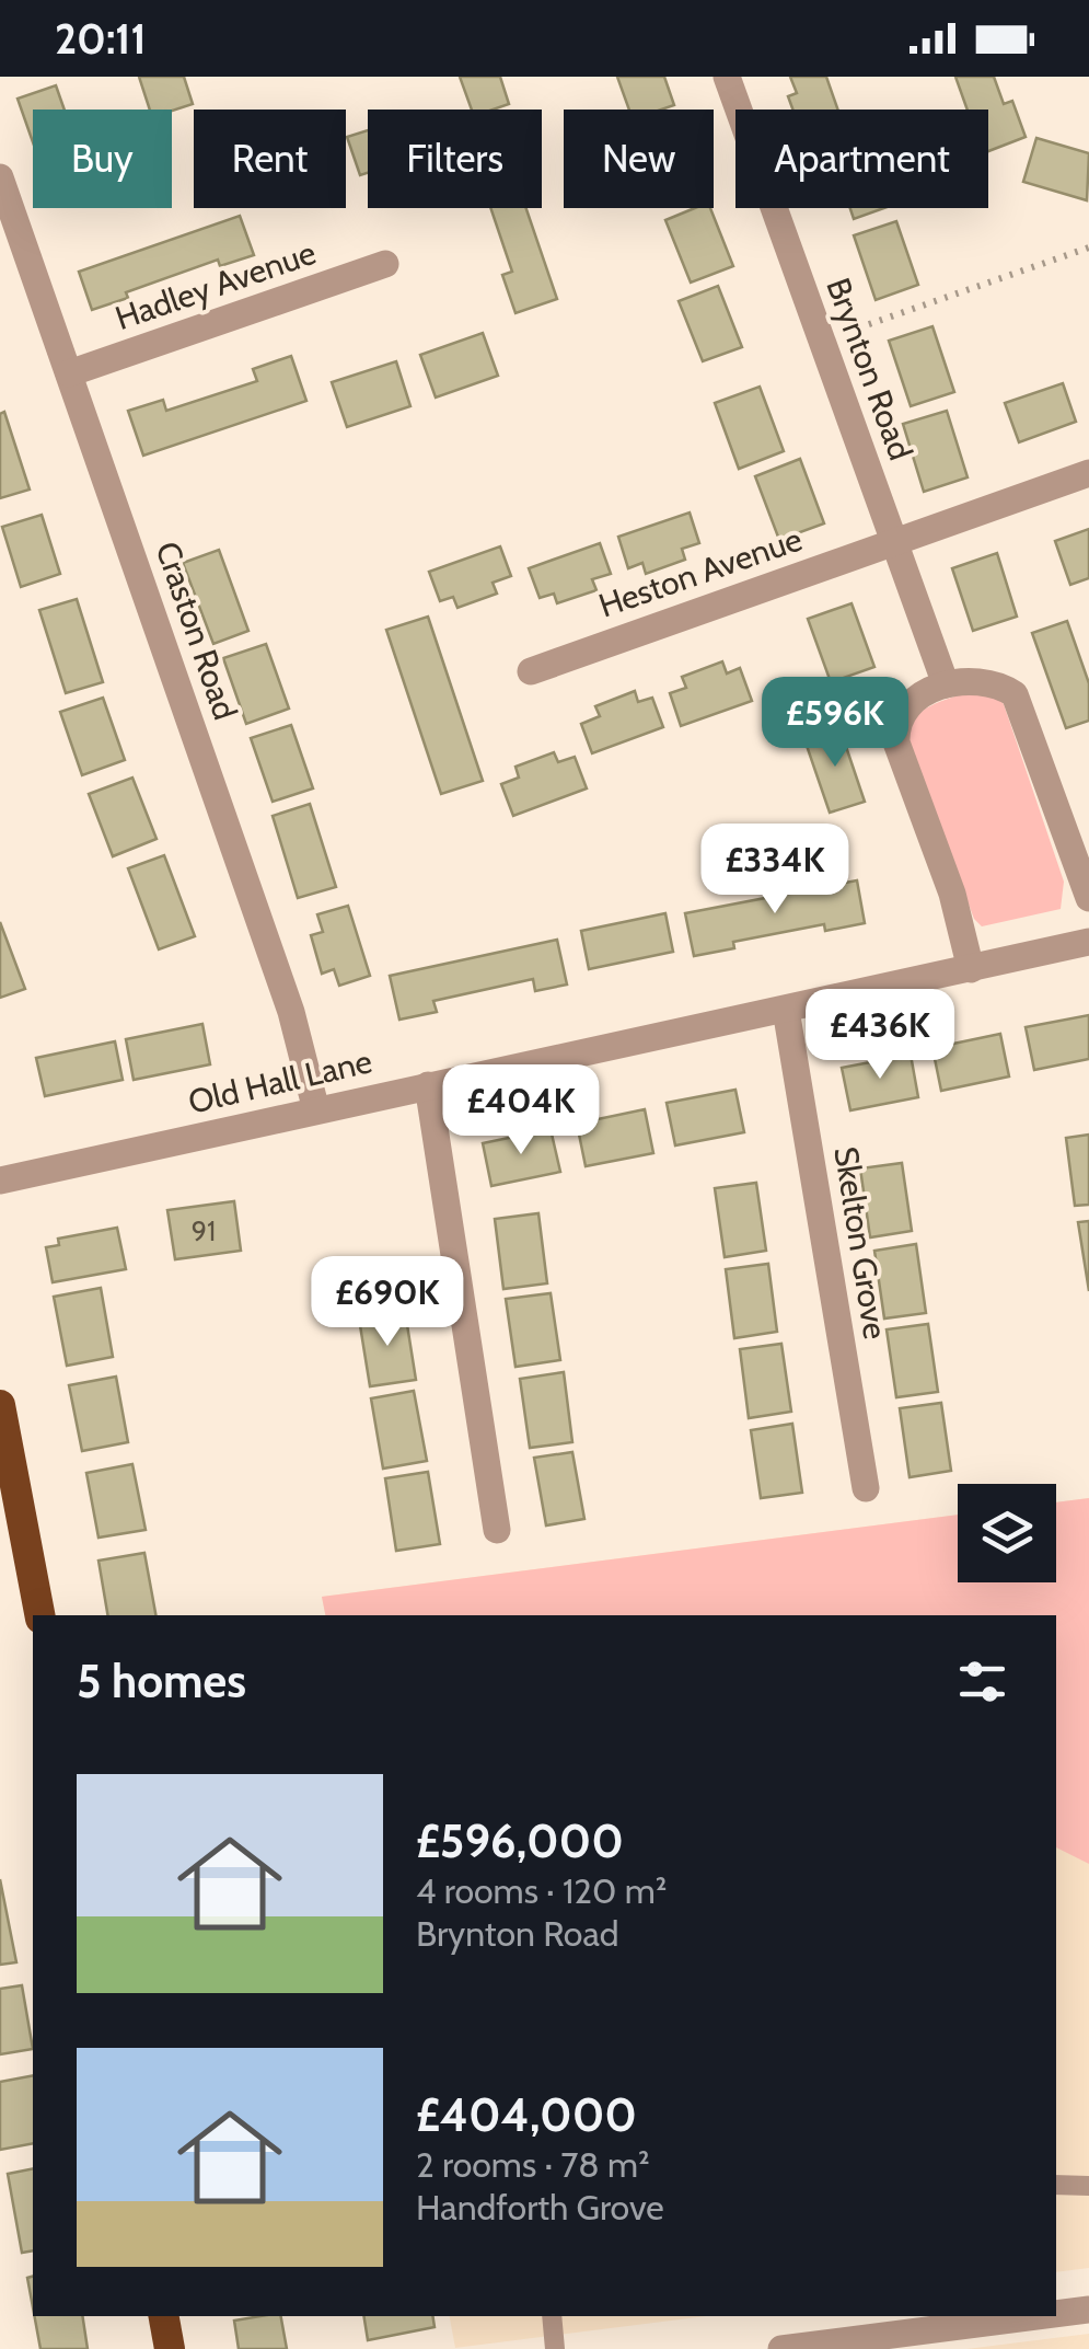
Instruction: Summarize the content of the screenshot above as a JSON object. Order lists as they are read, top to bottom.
{
  "streets": {
    "street": [
      "Hadley Avenue",
      "Brynton Road",
      "Heston Avenue",
      "Craston Road",
      "Old Hall Lane",
      "Skelton Grove"
    ]
  },
  "crossings": [
    ["Hadley Avenue", "Craston Road"],
    ["Brynton Road", "Heston Avenue"],
    ["Craston Road", "Old Hall Lane"],
    ["Old Hall Lane", "Skelton Grove"]
  ],
  "house_numbers": ["91"],
  "page": {
    "status": "20:11",
    "chip": [
      "Buy",
      "Rent",
      "Filters",
      "New",
      "Apartment"
    ],
    "price": [
      "£596K",
      "£334K",
      "£436K",
      "£404K",
      "£690K"
    ],
    "heading": "5 homes",
    "list": [
      {
        "name": "£596,000",
        "note": "4 rooms · 120 m² · Brynton Road"
      },
      {
        "name": "£404,000",
        "note": "2 rooms · 78 m² · Handforth Grove"
      }
    ]
  }
}
